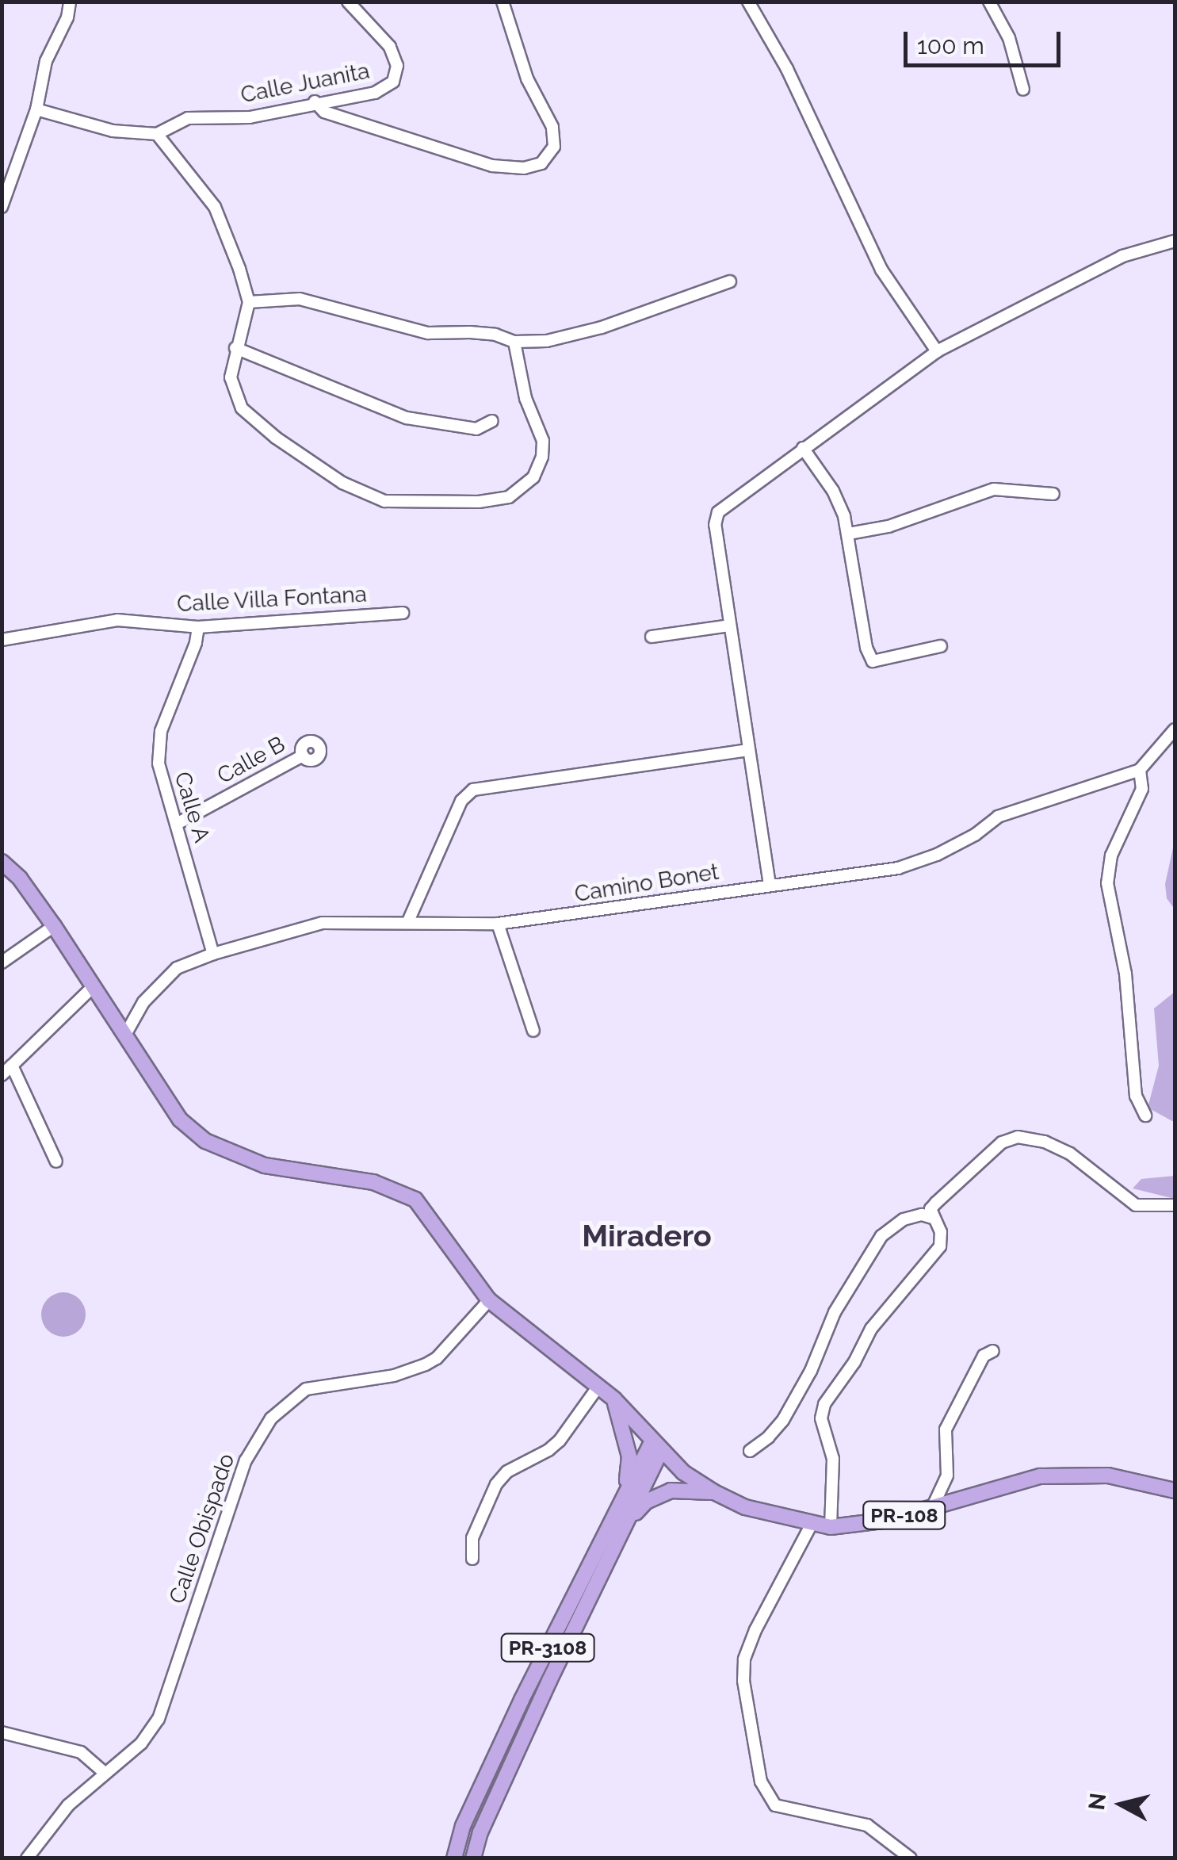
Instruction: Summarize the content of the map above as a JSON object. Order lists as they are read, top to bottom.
{
  "streets": {
    "main road": ["PR-108", "PR-3108"],
    "street": [
      "Calle Juanita",
      "Calle Villa Fontana",
      "Calle B",
      "Calle A",
      "Camino Bonet",
      "Calle Obispado"
    ]
  },
  "crossings": [
    ["Calle Villa Fontana", "Calle A"],
    ["Calle B", "Calle A"],
    ["Calle A", "Camino Bonet"],
    ["Camino Bonet", "PR-108"],
    ["PR-108", "Calle Obispado"],
    ["PR-108", "PR-3108"]
  ],
  "districts": ["Miradero"],
  "scale_bar": "100 m",
  "north": "left"
}
